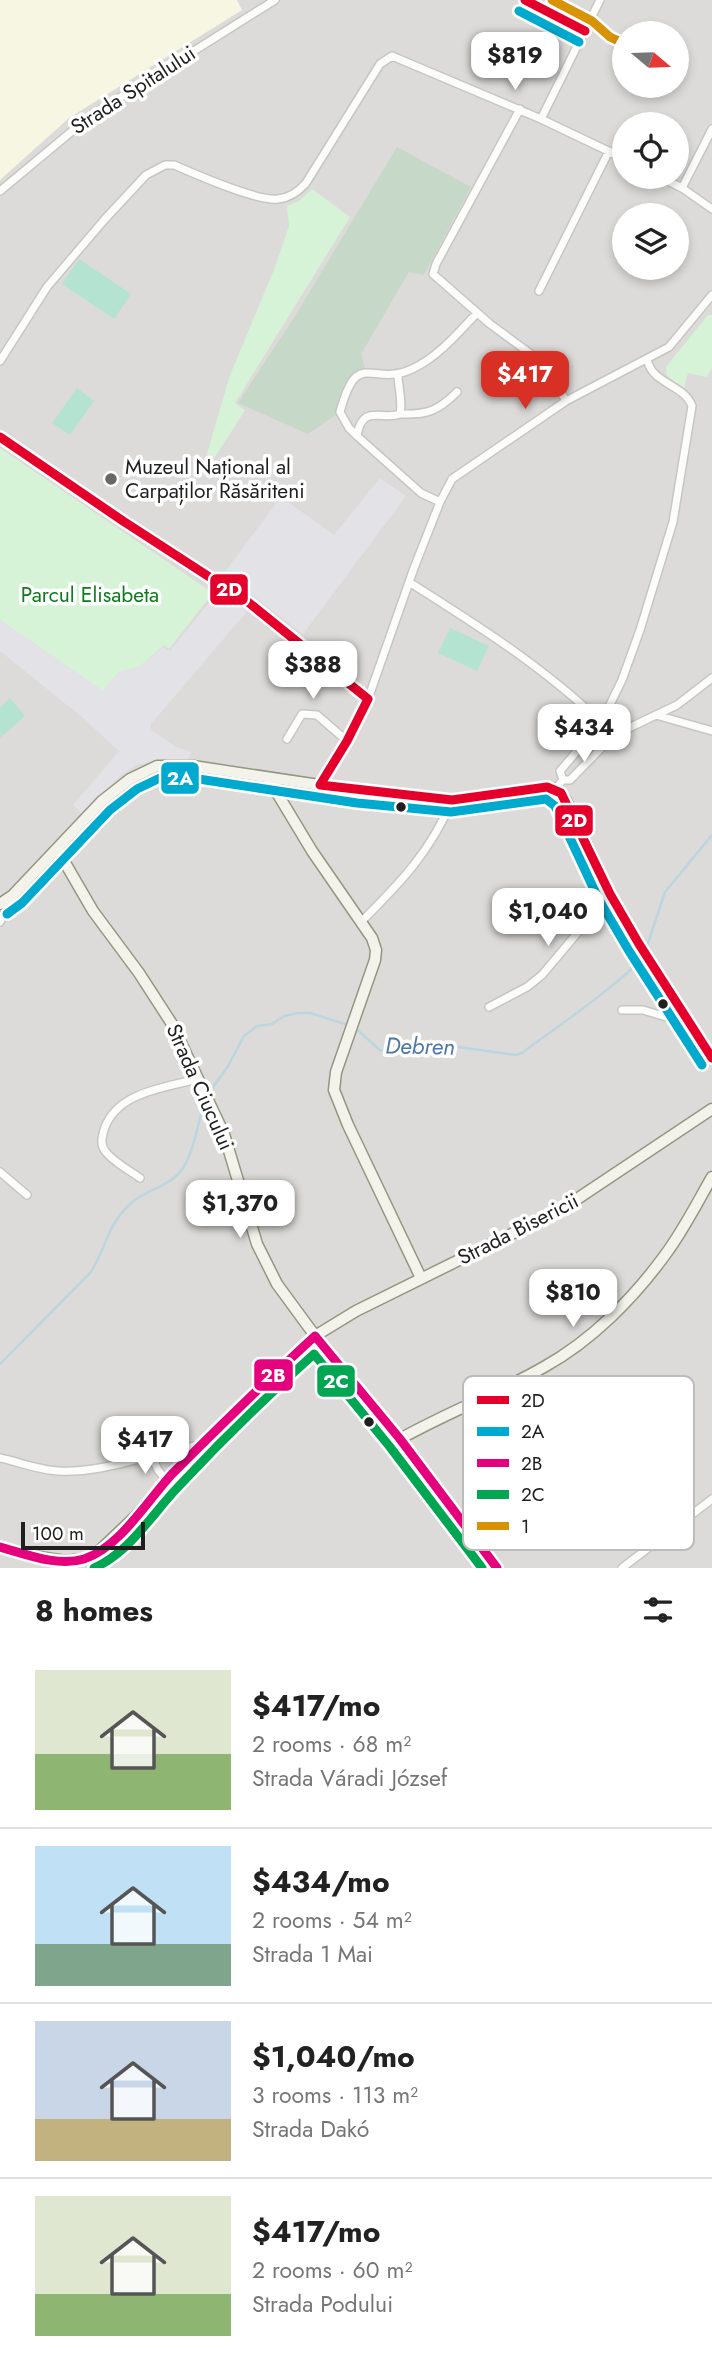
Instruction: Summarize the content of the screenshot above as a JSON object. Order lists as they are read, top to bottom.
{
  "streets": {
    "main road": ["Strada Ciucului", "Strada Bisericii"],
    "street": ["Strada Spitalului"]
  },
  "crossings": [
    ["Strada Ciucului", "Strada Bisericii"]
  ],
  "water": ["Debren"],
  "parks": ["Parcul Elisabeta"],
  "places": ["Muzeul Național al Carpaților Răsăriteni"],
  "lines": [
    "transit line 2D",
    "transit line 1",
    "transit line 2A",
    "transit line 2B",
    "transit line 2C"
  ],
  "legend": [
    "2D",
    "2A",
    "2B",
    "2C",
    "1"
  ],
  "scale_bar": "100 m",
  "north": "right",
  "page": {
    "price": [
      "$819",
      "$417",
      "$388",
      "$434",
      "$1,040",
      "$1,370",
      "$810",
      "$417"
    ],
    "scale": "100 m",
    "heading": "8 homes",
    "list": [
      {
        "name": "$417/mo",
        "note": "2 rooms · 68 m² · Strada Váradi József"
      },
      {
        "name": "$434/mo",
        "note": "2 rooms · 54 m² · Strada 1 Mai"
      },
      {
        "name": "$1,040/mo",
        "note": "3 rooms · 113 m² · Strada Dakó"
      },
      {
        "name": "$417/mo",
        "note": "2 rooms · 60 m² · Strada Podului"
      }
    ]
  }
}
